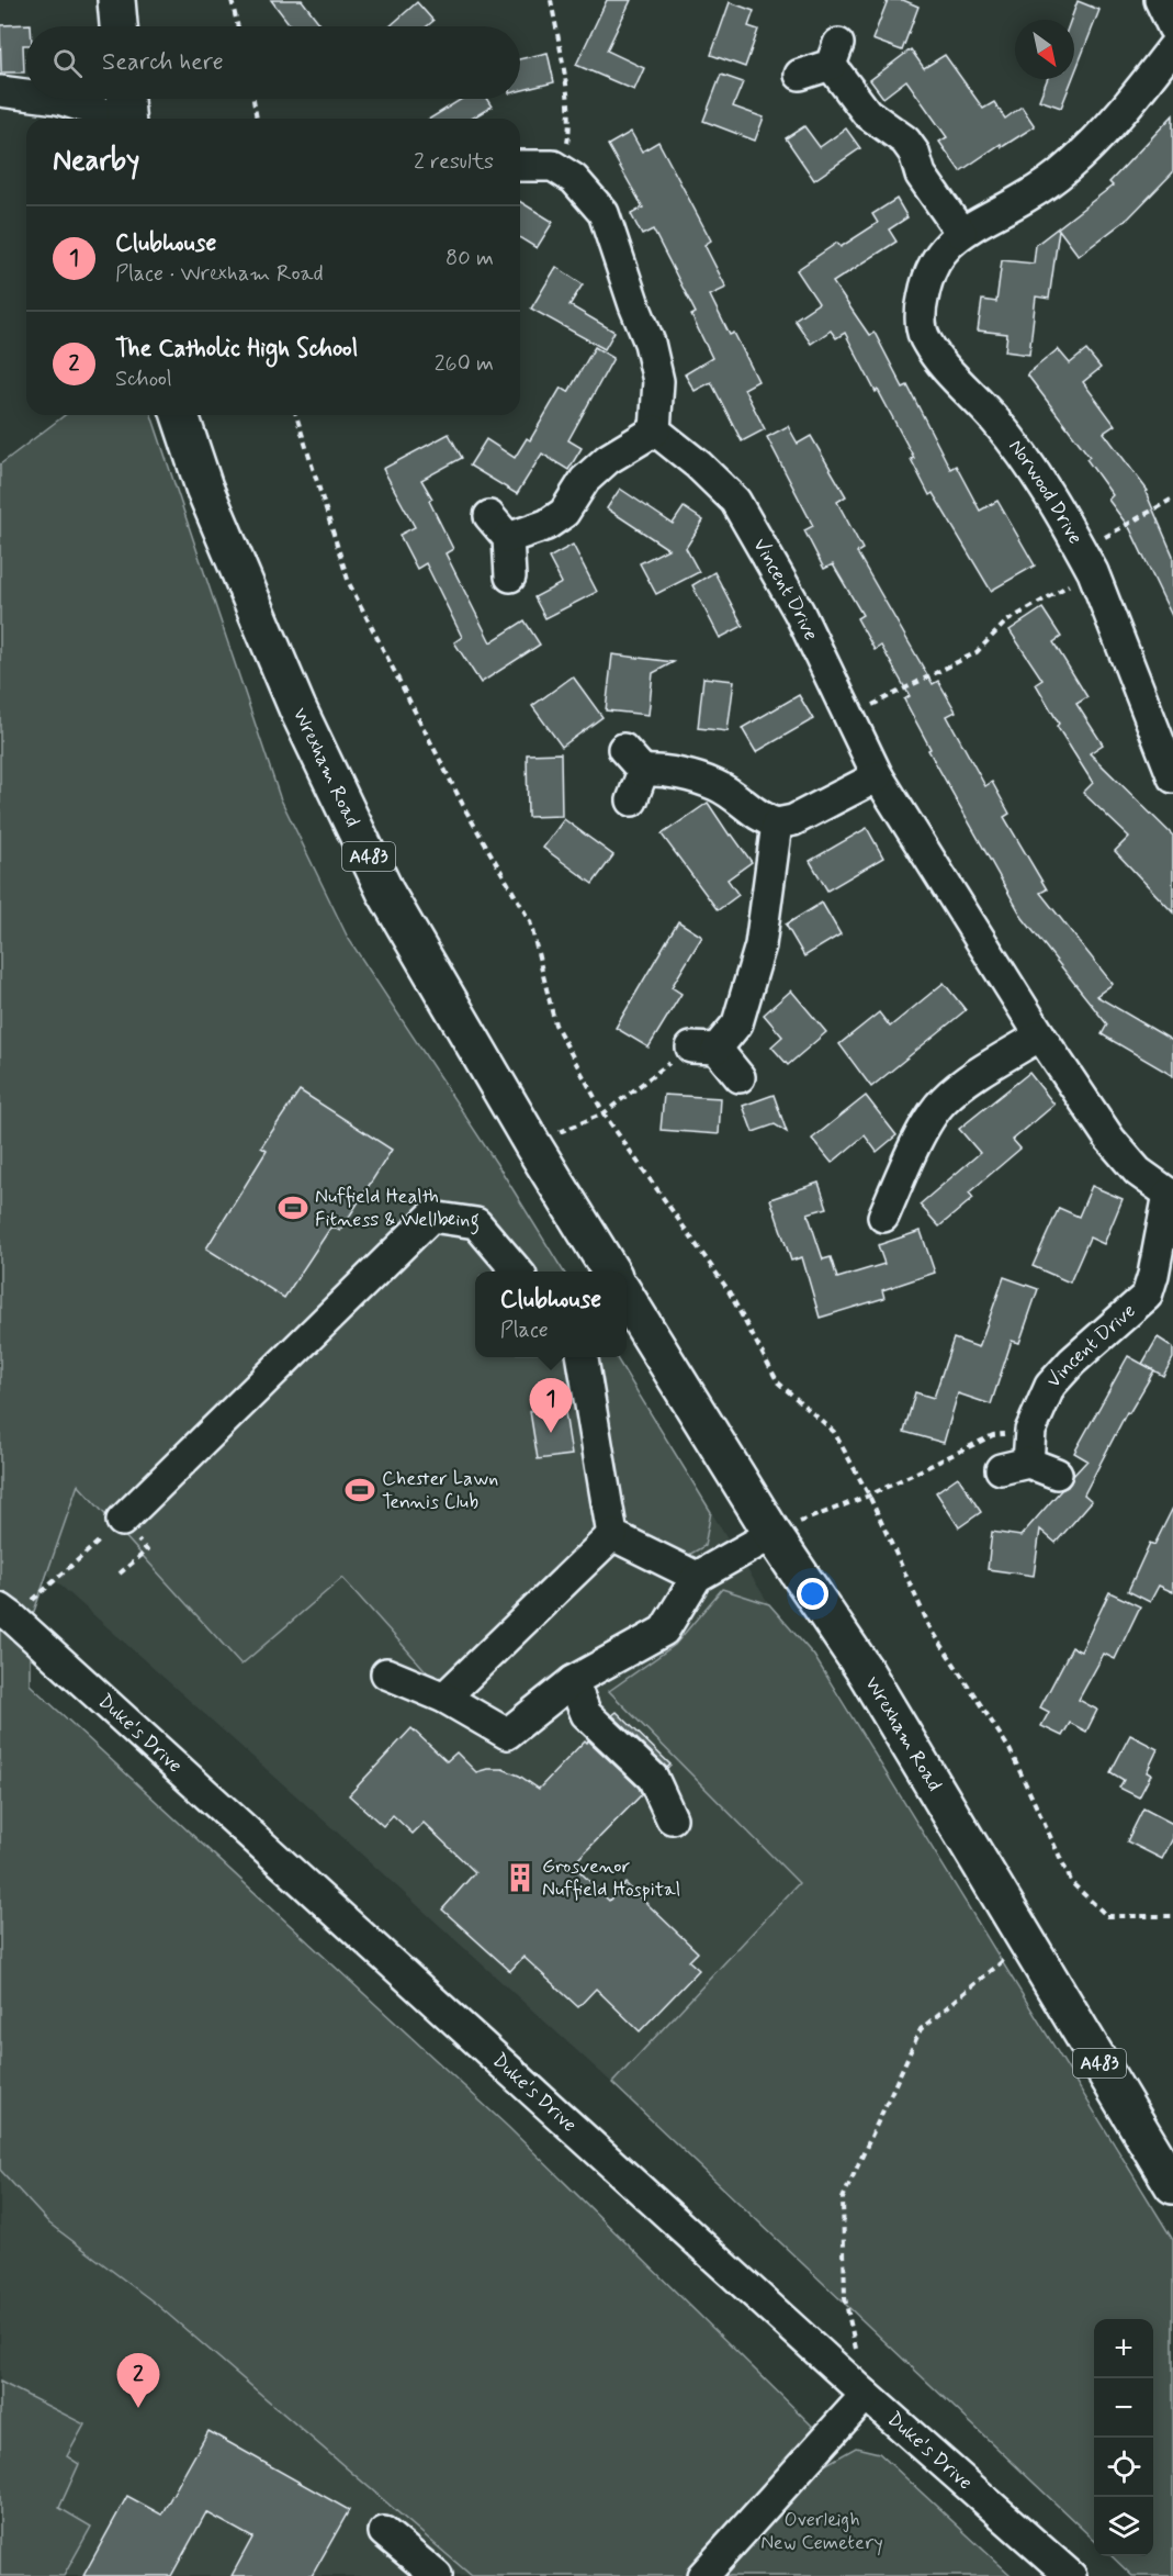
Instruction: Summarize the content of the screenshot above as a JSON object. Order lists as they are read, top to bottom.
{
  "streets": {
    "highway": ["Wrexham Road", "A483"],
    "street": ["Norwood Drive", "Vincent Drive", "Duke's Drive"]
  },
  "parks": ["Overleigh New Cemetery"],
  "places": {
    "sports": ["Nuffield Health Fitness & Wellbeing", "Chester Lawn Tennis Club"],
    "building": ["Grosvenor Nuffield Hospital"]
  },
  "north": "bottom right",
  "page": {
    "search": "Search here",
    "heading": ["Nearby", "2 results"],
    "list": [
      {
        "mark": "1",
        "name": "Clubhouse",
        "note": "Place · Wrexham Road",
        "value": "80 m"
      },
      {
        "mark": "2",
        "name": "The Catholic High School",
        "note": "School",
        "value": "260 m"
      }
    ],
    "popup": ["Clubhouse", "Place"],
    "pins": ["1", "2"],
    "map_buttons": ["+", "−"]
  }
}
